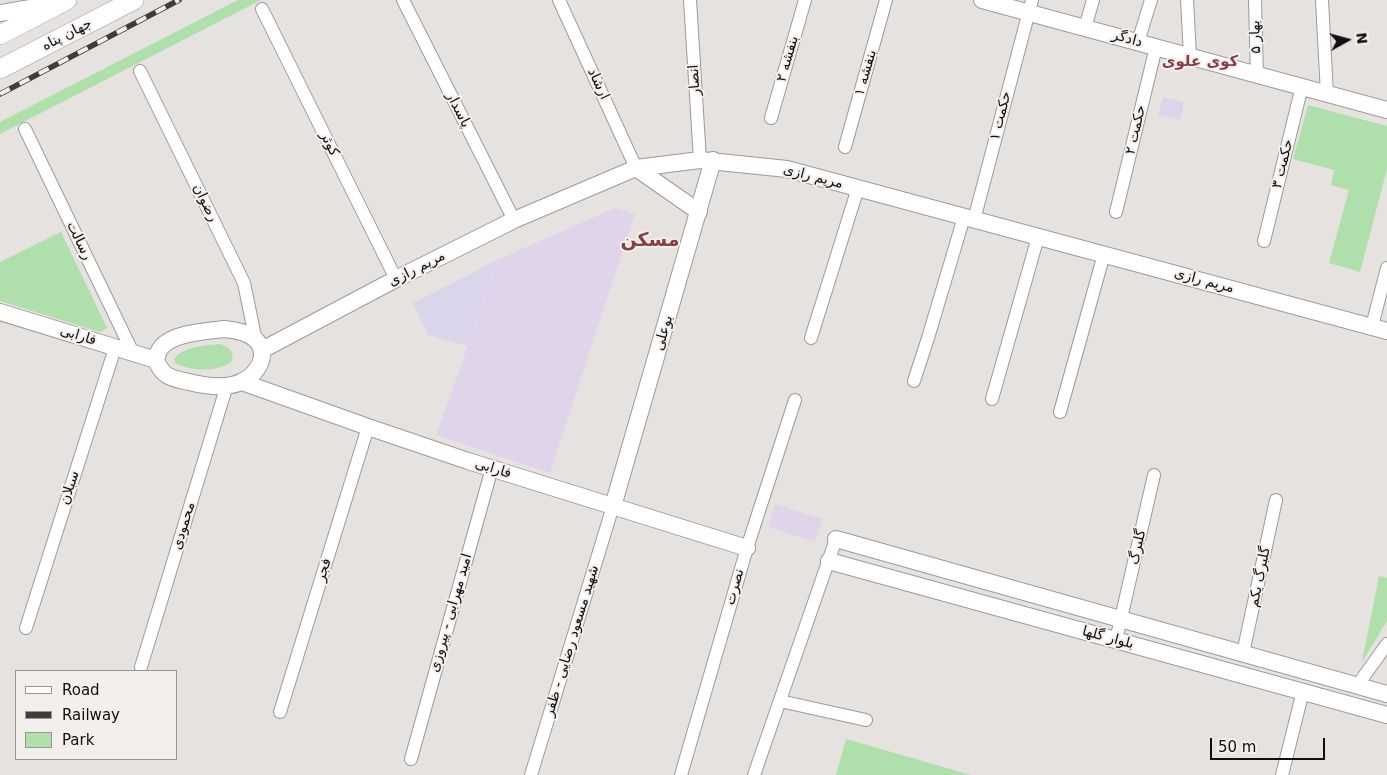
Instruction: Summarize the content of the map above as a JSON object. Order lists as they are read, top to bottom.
{
  "streets": {
    "main road": ["جهان پناه"],
    "street": [
      "بهار ۵",
      "دادگر",
      "بنفشه ۲",
      "بنفشه ۱",
      "انصار",
      "ارشاد",
      "پاسدار",
      "حکمت ۱",
      "حکمت ۲",
      "کوثر",
      "حکمت ۳",
      "مریم رازی",
      "رضوان",
      "رسالت",
      "بوعلی",
      "فارابی",
      "سبلان",
      "محمودی",
      "گلبرگ",
      "فجر",
      "گلبرگ یکم",
      "نصرت",
      "امید مهرابی - پیروزی",
      "بلوار گلها",
      "شهید مسعود رضایی - ظفر"
    ]
  },
  "crossings": [
    ["بهار ۵", "دادگر"],
    ["دادگر", "حکمت ۱"],
    ["دادگر", "حکمت ۲"],
    ["دادگر", "حکمت ۳"],
    ["انصار", "مریم رازی"],
    ["انصار", "بوعلی"],
    ["ارشاد", "مریم رازی"],
    ["پاسدار", "مریم رازی"],
    ["حکمت ۱", "مریم رازی"],
    ["کوثر", "مریم رازی"],
    ["مریم رازی", "رضوان"],
    ["مریم رازی", "بوعلی"],
    ["رسالت", "فارابی"],
    ["بوعلی", "فارابی"],
    ["بوعلی", "شهید مسعود رضایی - ظفر"],
    ["فارابی", "سبلان"],
    ["فارابی", "محمودی"],
    ["فارابی", "فجر"],
    ["فارابی", "نصرت"],
    ["فارابی", "امید مهرابی - پیروزی"],
    ["فارابی", "شهید مسعود رضایی - ظفر"],
    ["گلبرگ", "بلوار گلها"],
    ["گلبرگ یکم", "بلوار گلها"]
  ],
  "districts": ["کوی علوی", "مسکن"],
  "legend": ["Road", "Railway", "Park"],
  "scale_bar": "50 m",
  "north": "right"
}
